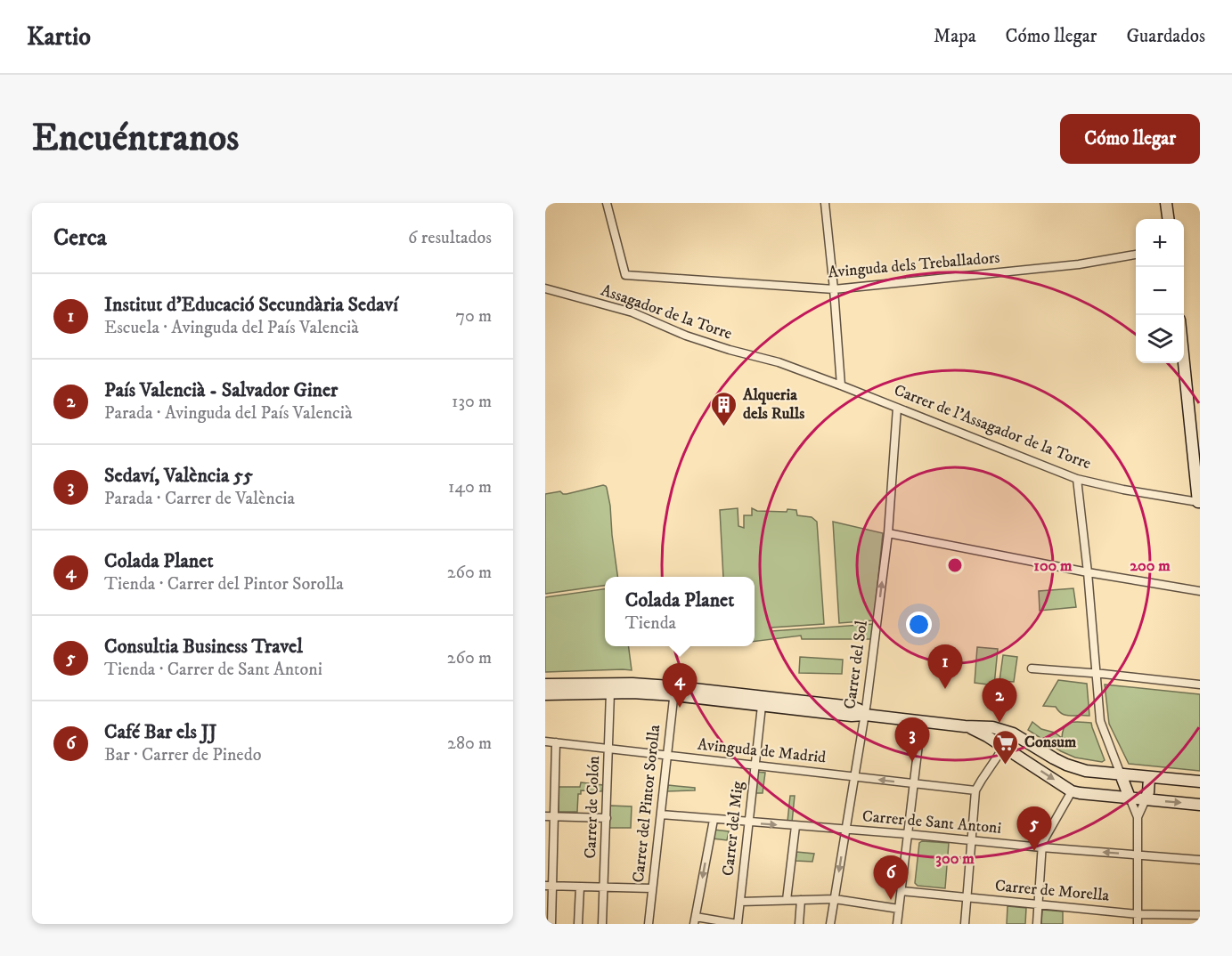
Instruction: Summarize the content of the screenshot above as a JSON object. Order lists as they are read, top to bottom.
{
  "streets": {
    "street": [
      "Avinguda dels Treballadors",
      "Assagador de la Torre",
      "Carrer de l'Assagador de la Torre",
      "Carrer del Sol",
      "Avinguda de Madrid",
      "Carrer del Pintor Sorolla",
      "Carrer de Colón",
      "Carrer de Sant Antoni",
      "Carrer del Mig",
      "Carrer de Morella"
    ]
  },
  "crossings": [
    ["Assagador de la Torre", "Carrer de l'Assagador de la Torre"],
    ["Carrer de l'Assagador de la Torre", "Carrer del Sol"],
    ["Carrer del Sol", "Avinguda de Madrid"],
    ["Carrer del Sol", "Carrer de Sant Antoni"],
    ["Avinguda de Madrid", "Carrer del Pintor Sorolla"],
    ["Avinguda de Madrid", "Carrer de Colón"],
    ["Avinguda de Madrid", "Carrer del Mig"],
    ["Carrer del Pintor Sorolla", "Carrer de Sant Antoni"],
    ["Carrer de Sant Antoni", "Carrer del Mig"]
  ],
  "places": {
    "building": ["Alqueria dels Rulls"],
    "supermarket": ["Consum"]
  },
  "page": {
    "header": "Kartio",
    "nav": ["Mapa", "Cómo llegar", "Guardados"],
    "buttons": "Cómo llegar",
    "title": "Encuéntranos",
    "heading": ["Cerca", "6 resultados"],
    "map_buttons": ["+", "−"],
    "list": [
      {
        "mark": "1",
        "name": "Institut d'Educació Secundària Sedaví",
        "note": "Escuela · Avinguda del País Valencià",
        "value": "70 m"
      },
      {
        "mark": "2",
        "name": "País Valencià - Salvador Giner",
        "note": "Parada · Avinguda del País Valencià",
        "value": "130 m"
      },
      {
        "mark": "3",
        "name": "Sedaví, València 55",
        "note": "Parada · Carrer de València",
        "value": "140 m"
      },
      {
        "mark": "4",
        "name": "Colada Planet",
        "note": "Tienda · Carrer del Pintor Sorolla",
        "value": "260 m"
      },
      {
        "mark": "5",
        "name": "Consultia Business Travel",
        "note": "Tienda · Carrer de Sant Antoni",
        "value": "260 m"
      },
      {
        "mark": "6",
        "name": "Café Bar els JJ",
        "note": "Bar · Carrer de Pinedo",
        "value": "280 m"
      }
    ],
    "popup": ["Colada Planet", "Tienda"],
    "pins": [
      "1",
      "4",
      "2",
      "3",
      "5",
      "6"
    ]
  },
  "rings": ["100 m", "200 m", "300 m"]
}
